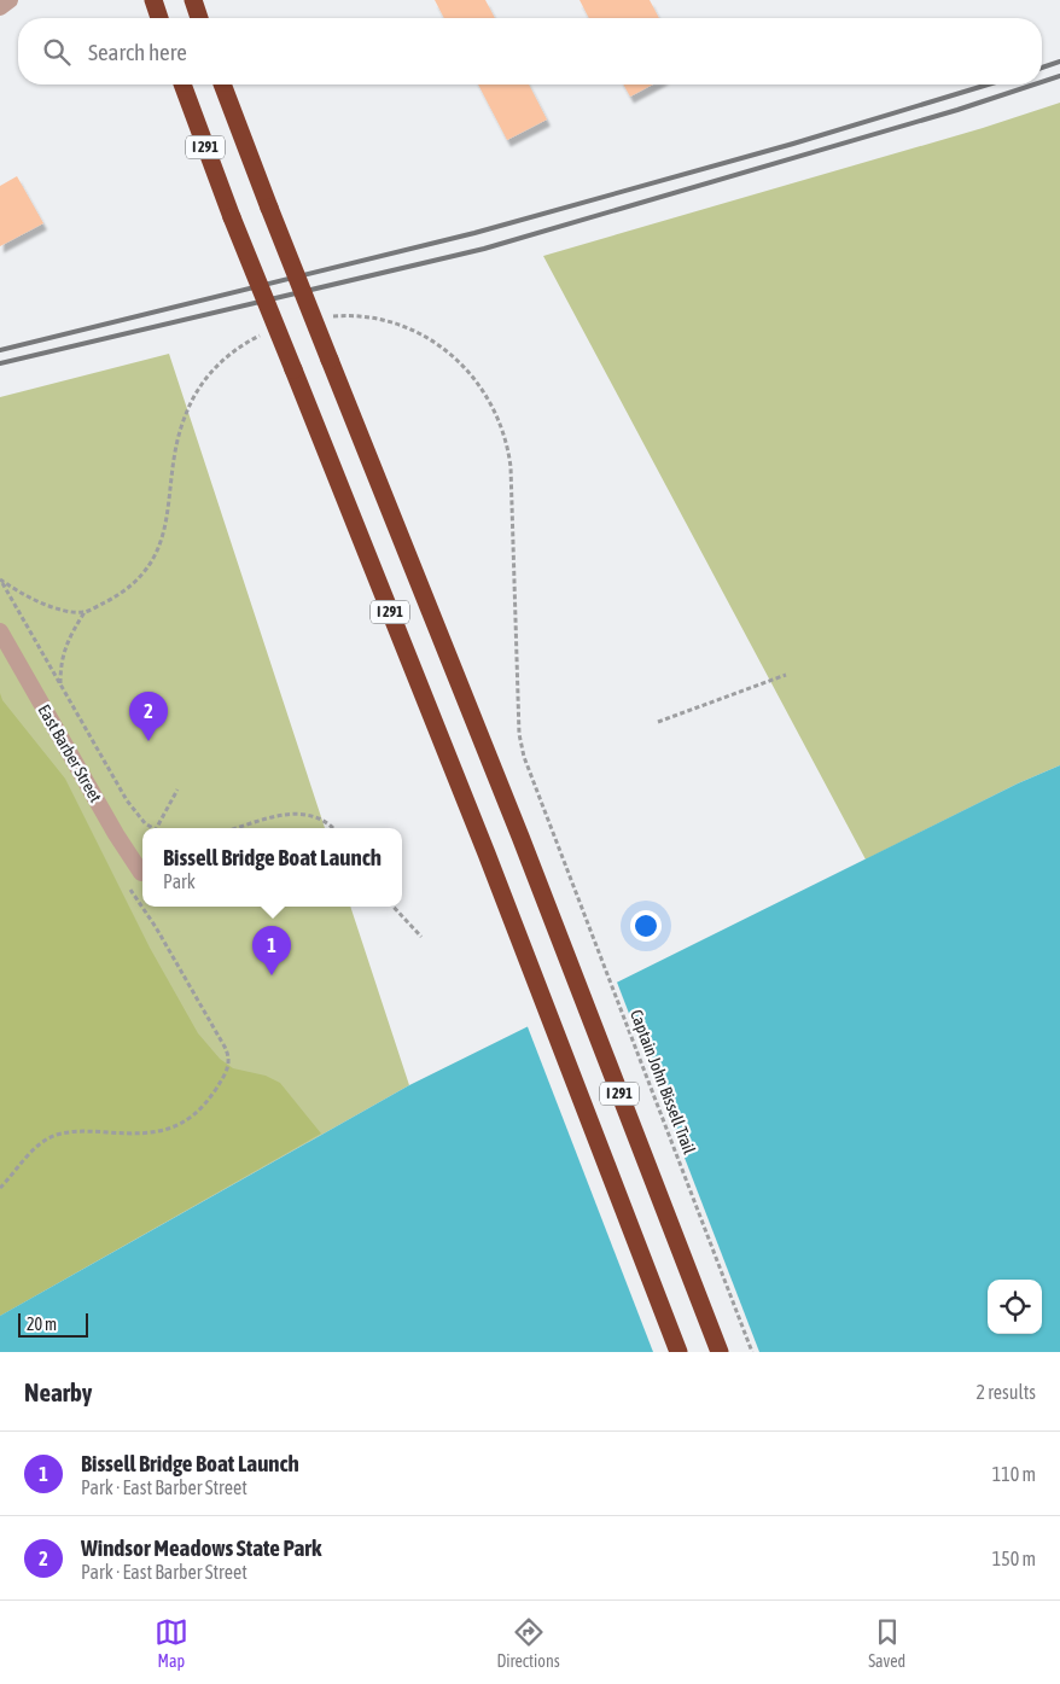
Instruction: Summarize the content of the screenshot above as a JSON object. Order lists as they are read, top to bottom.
{
  "streets": {
    "highway": ["I 291"],
    "street": ["East Barber Street"],
    "path": ["Captain John Bissell Trail"]
  },
  "scale_bar": "20 m",
  "page": {
    "search": "Search here",
    "pins": ["2", "1"],
    "popup": ["Bissell Bridge Boat Launch", "Park"],
    "scale": "20 m",
    "heading": ["Nearby", "2 results"],
    "list": [
      {
        "mark": "1",
        "name": "Bissell Bridge Boat Launch",
        "note": "Park · East Barber Street",
        "value": "110 m"
      },
      {
        "mark": "2",
        "name": "Windsor Meadows State Park",
        "note": "Park · East Barber Street",
        "value": "150 m"
      }
    ],
    "nav": ["Map", "Directions", "Saved"]
  }
}
